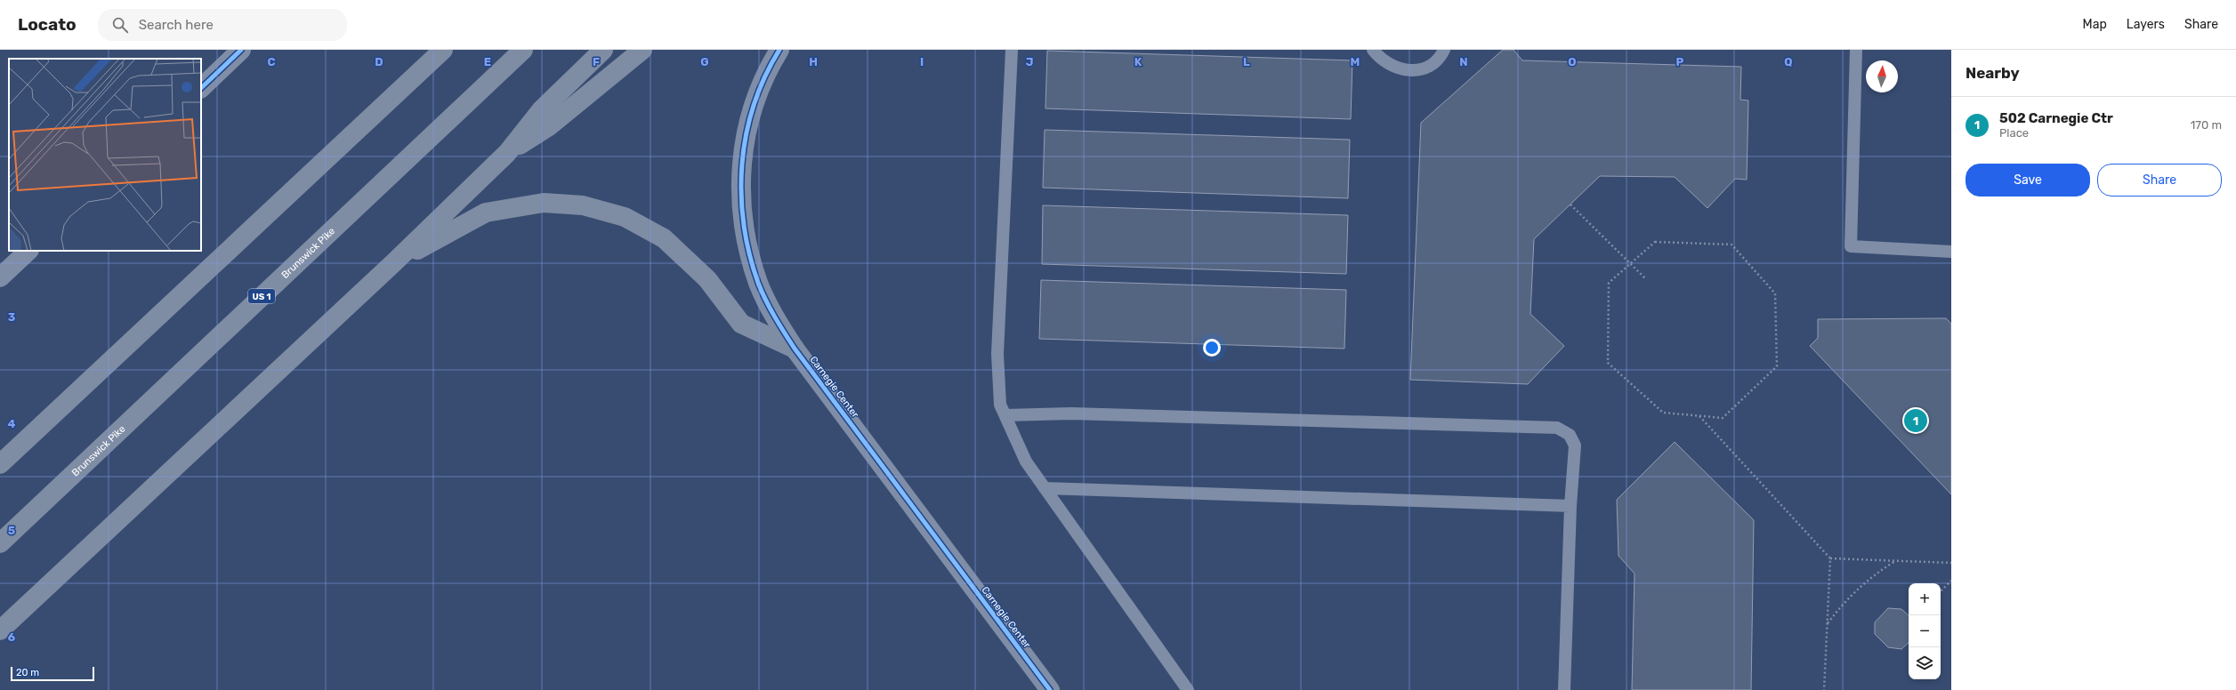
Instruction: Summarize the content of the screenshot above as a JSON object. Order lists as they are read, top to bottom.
{
  "streets": {
    "highway": ["Brunswick Pike", "US 1"],
    "street": ["Carnegie Center"]
  },
  "scale_bar": "20 m",
  "north": "top",
  "page": {
    "header": "Locato",
    "search": "Search here",
    "nav": ["Map", "Layers", "Share"],
    "heading": "Nearby",
    "list": [
      {
        "mark": "1",
        "name": "502 Carnegie Ctr",
        "note": "Place",
        "value": "170 m"
      }
    ],
    "buttons": ["Save", "Share"],
    "pins": "1",
    "map_buttons": ["+", "−"],
    "scale": "20 m"
  },
  "grid": {
    "columns": [
      "C",
      "D",
      "E",
      "F",
      "G",
      "H",
      "I",
      "J",
      "K",
      "L",
      "M",
      "N",
      "O",
      "P",
      "Q"
    ],
    "rows": [
      "3",
      "4",
      "5",
      "6"
    ]
  }
}
